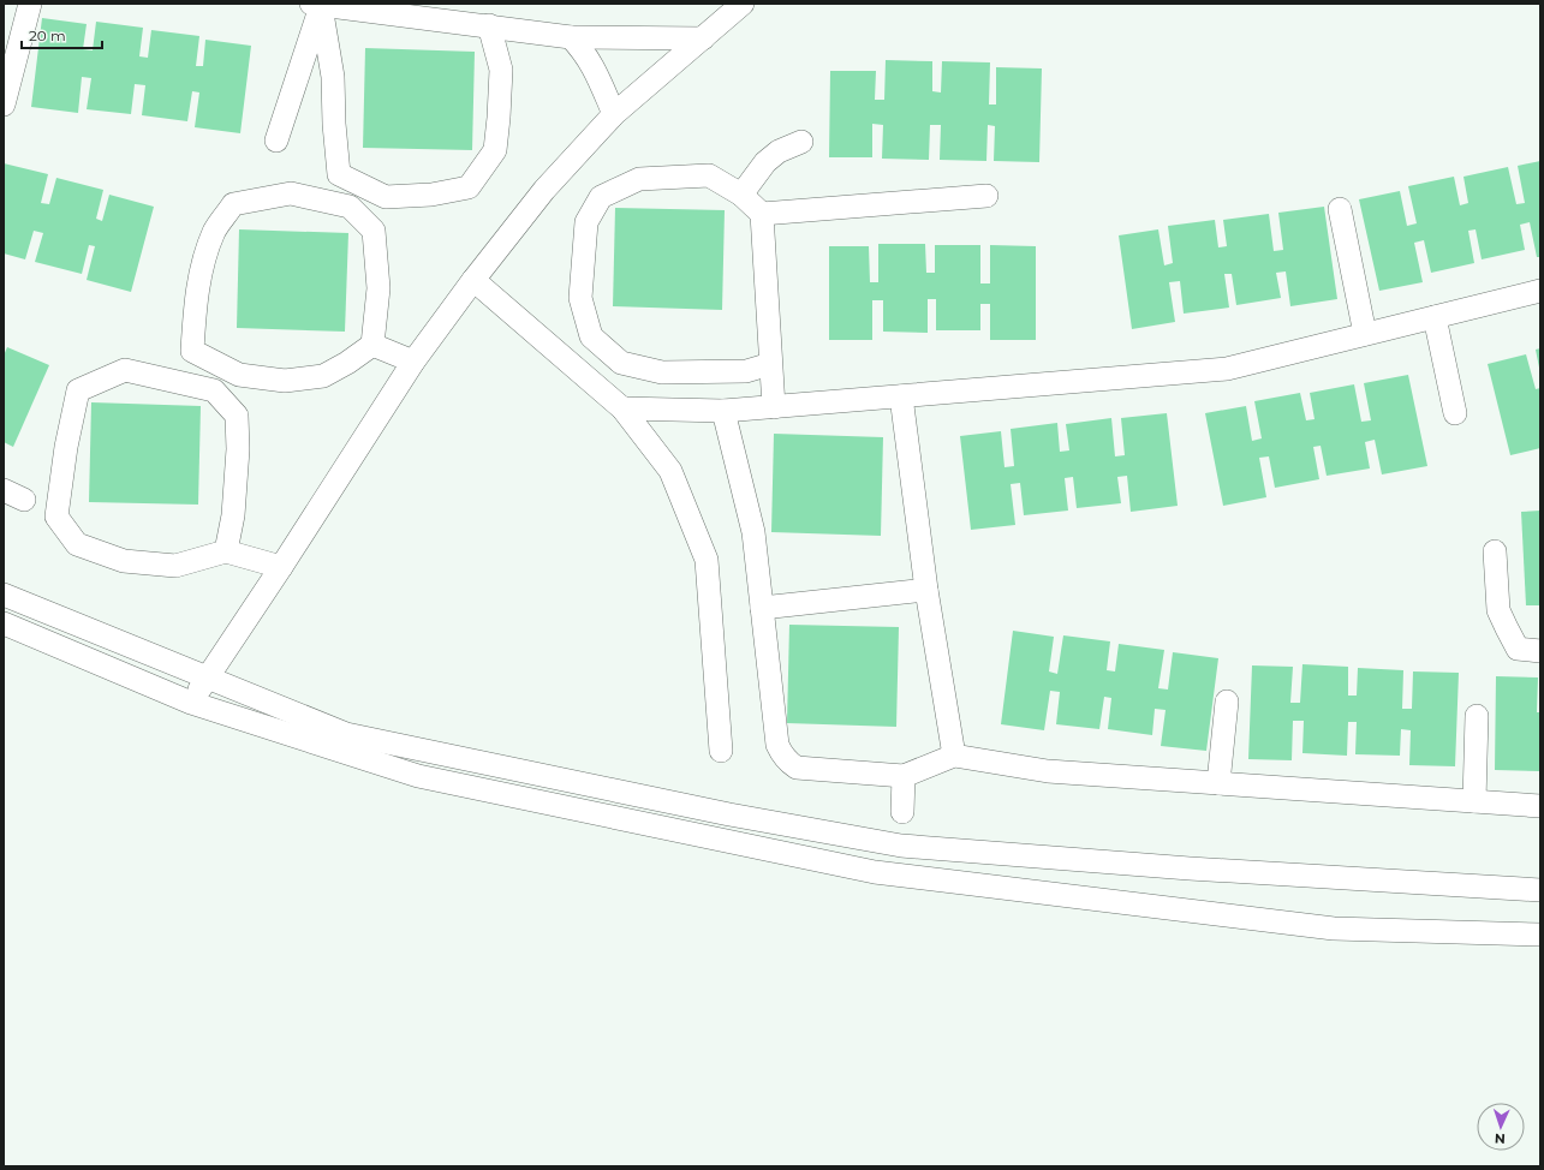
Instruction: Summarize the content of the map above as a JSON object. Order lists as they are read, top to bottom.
{
  "scale_bar": "20 m",
  "north": "bottom"
}
